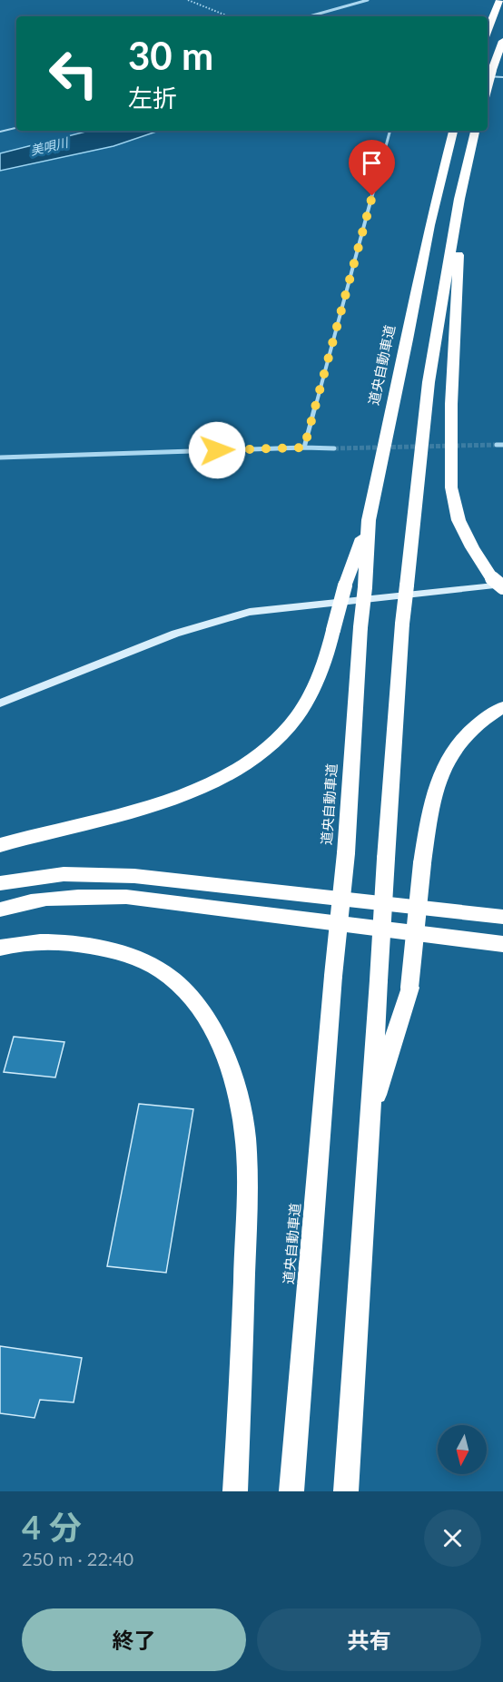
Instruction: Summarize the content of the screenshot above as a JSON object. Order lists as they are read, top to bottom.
{
  "streets": {
    "highway": ["道央自動車道"]
  },
  "water": ["美唄川"],
  "north": "bottom",
  "page": {
    "turn": ["30 m", "左折"],
    "heading": ["4 分", "250 m · 22:40"],
    "buttons": ["終了", "共有"]
  }
}
